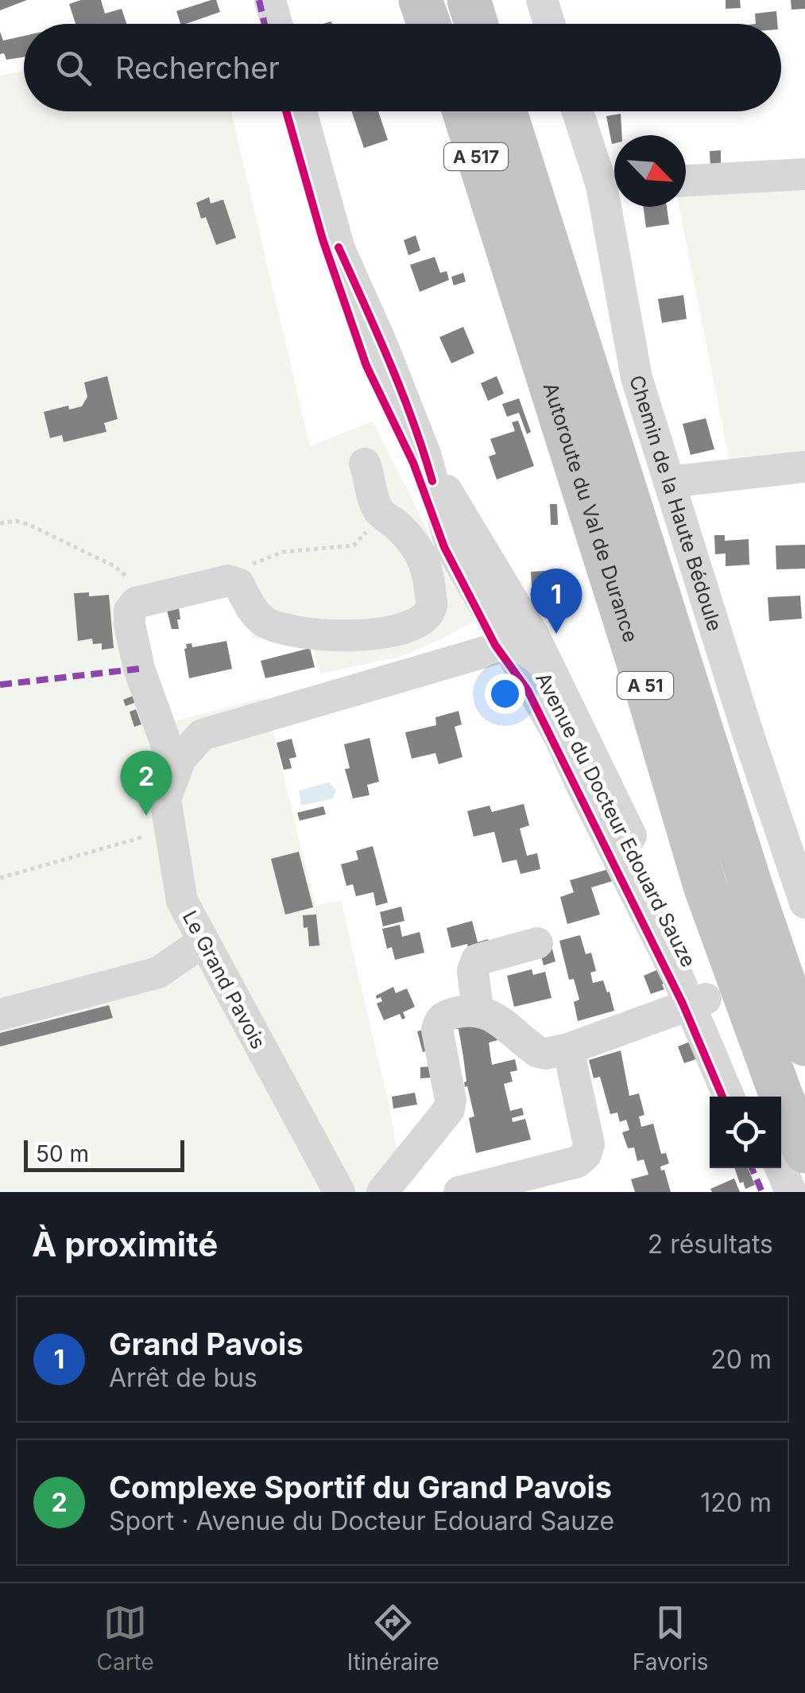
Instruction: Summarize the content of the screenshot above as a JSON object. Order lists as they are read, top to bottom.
{
  "streets": {
    "highway": ["Autoroute du Val de Durance", "A 51"],
    "street": ["Chemin de la Haute Bédoule", "Avenue du Docteur Edouard Sauze", "Le Grand Pavois"]
  },
  "crossings": [
    ["Avenue du Docteur Edouard Sauze", "Le Grand Pavois"]
  ],
  "scale_bar": "50 m",
  "north": "bottom right",
  "page": {
    "search": "Rechercher",
    "pins": ["1", "2"],
    "scale": "50 m",
    "heading": ["À proximité", "2 résultats"],
    "list": [
      {
        "mark": "1",
        "name": "Grand Pavois",
        "note": "Arrêt de bus",
        "value": "20 m"
      },
      {
        "mark": "2",
        "name": "Complexe Sportif du Grand Pavois",
        "note": "Sport · Avenue du Docteur Edouard Sauze",
        "value": "120 m"
      }
    ],
    "nav": ["Carte", "Itinéraire", "Favoris"]
  }
}
